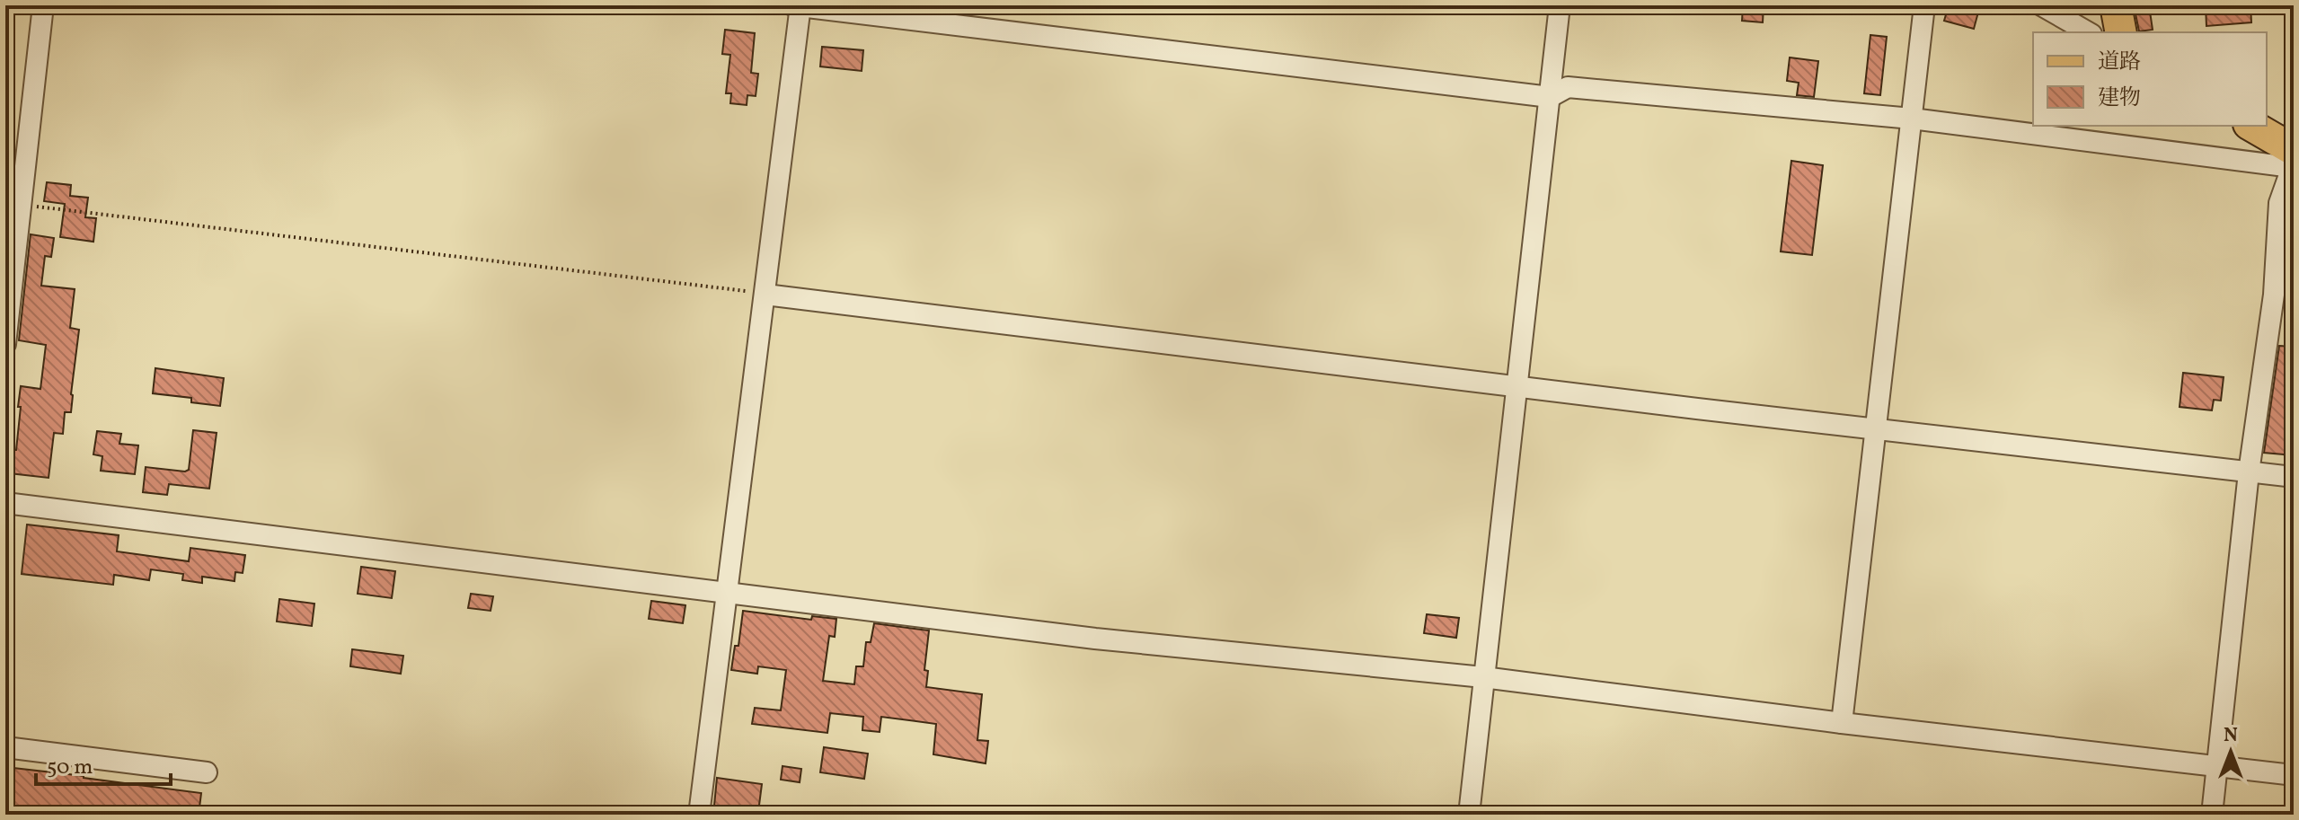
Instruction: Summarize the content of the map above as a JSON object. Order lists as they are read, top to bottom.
{
  "legend": ["道路", "建物"],
  "scale_bar": "50 m",
  "north": "top"
}
